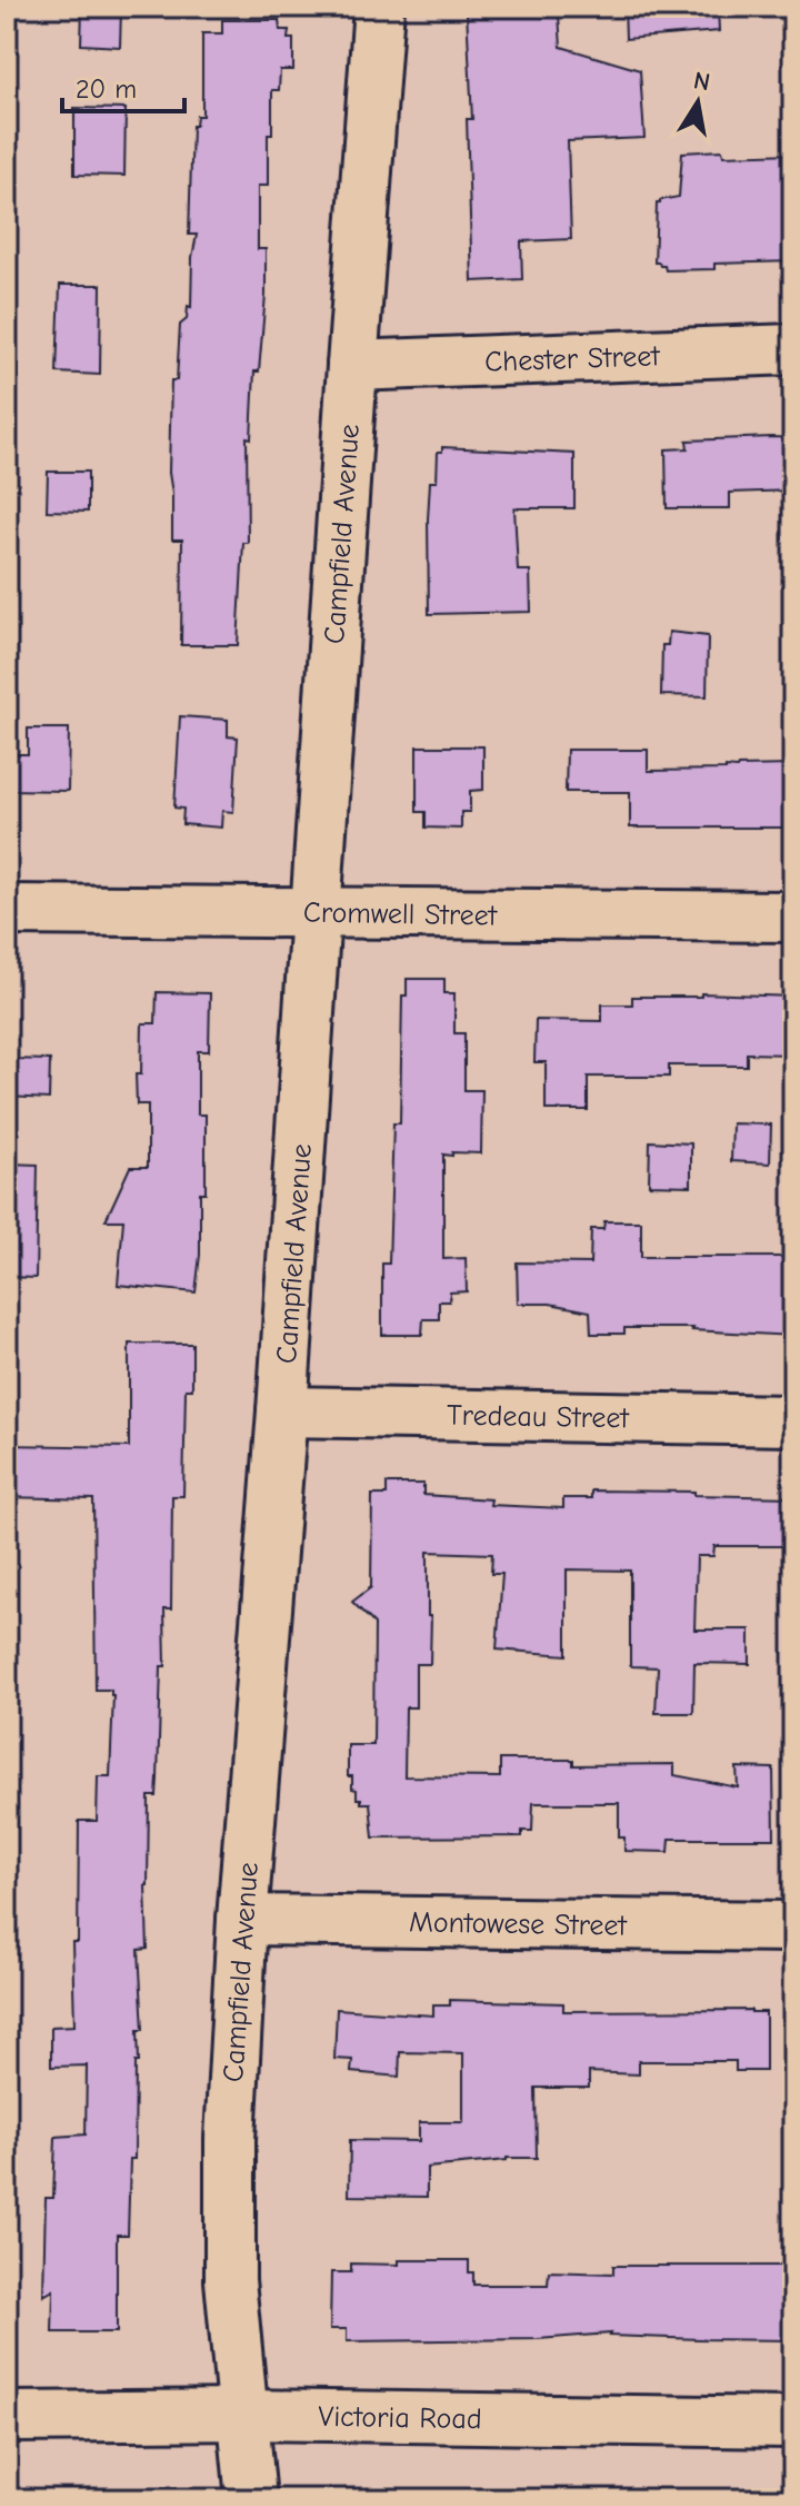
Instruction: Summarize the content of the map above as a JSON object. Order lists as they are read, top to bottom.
{
  "streets": {
    "street": [
      "Chester Street",
      "Campfield Avenue",
      "Cromwell Street",
      "Tredeau Street",
      "Montowese Street",
      "Victoria Road"
    ]
  },
  "crossings": [
    ["Chester Street", "Campfield Avenue"],
    ["Campfield Avenue", "Cromwell Street"],
    ["Campfield Avenue", "Tredeau Street"],
    ["Campfield Avenue", "Montowese Street"],
    ["Campfield Avenue", "Victoria Road"]
  ],
  "scale_bar": "20 m",
  "north": "top"
}
